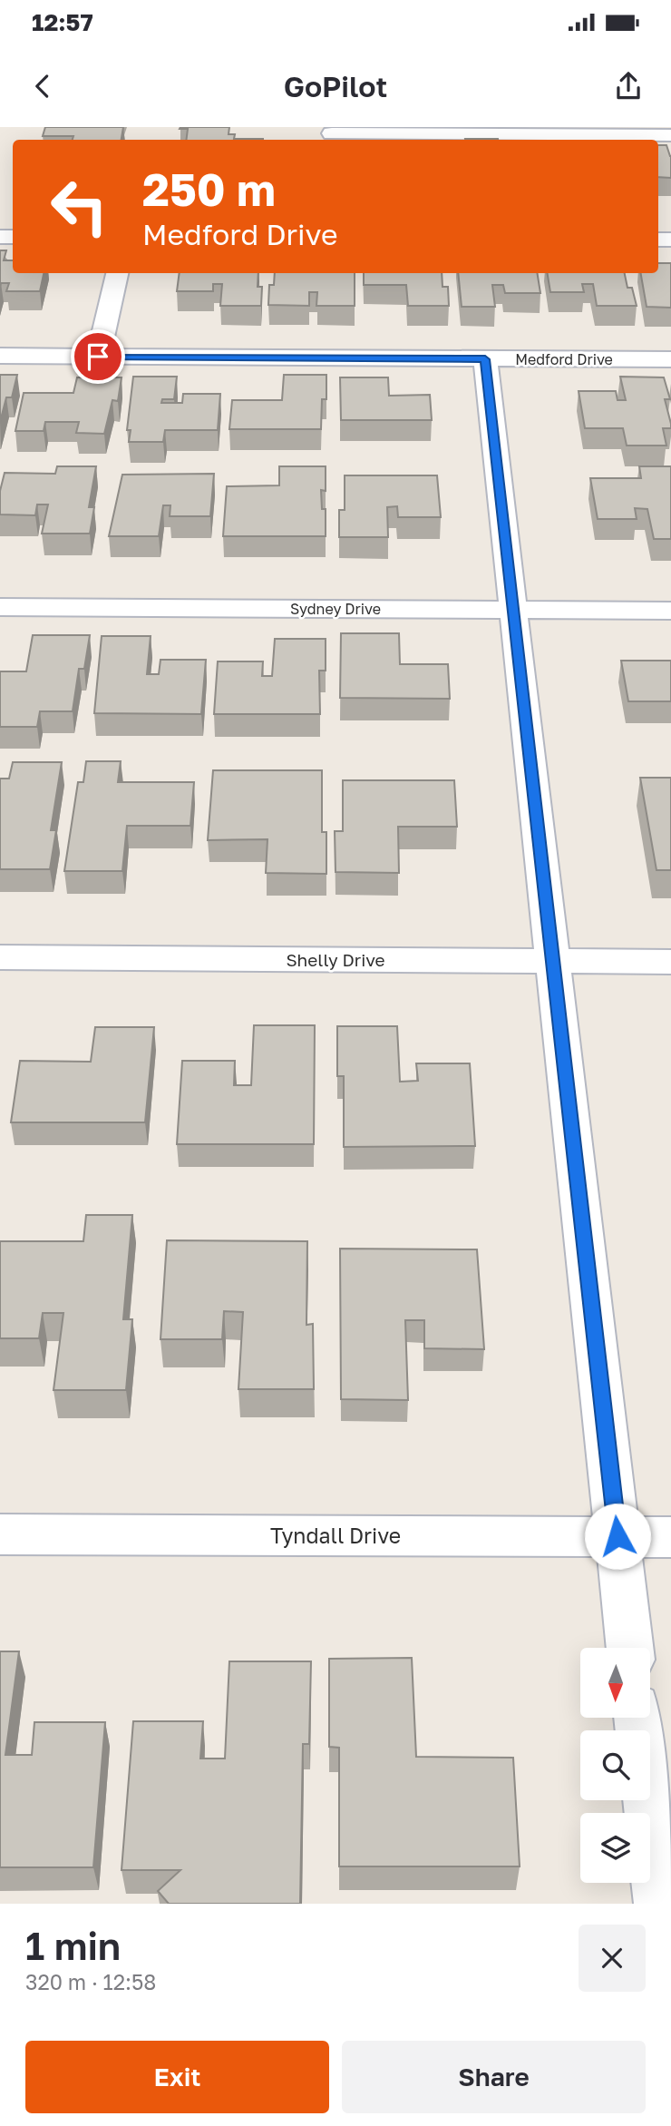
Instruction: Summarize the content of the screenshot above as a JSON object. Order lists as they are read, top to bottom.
{
  "streets": {
    "street": [
      "Medford Drive",
      "Sydney Drive",
      "Shelly Drive",
      "Tyndall Drive"
    ]
  },
  "north": "bottom",
  "page": {
    "status": "12:57",
    "header": "GoPilot",
    "turn": ["250 m", "Medford Drive"],
    "heading": ["1 min", "320 m · 12:58"],
    "buttons": ["Exit", "Share"]
  }
}
